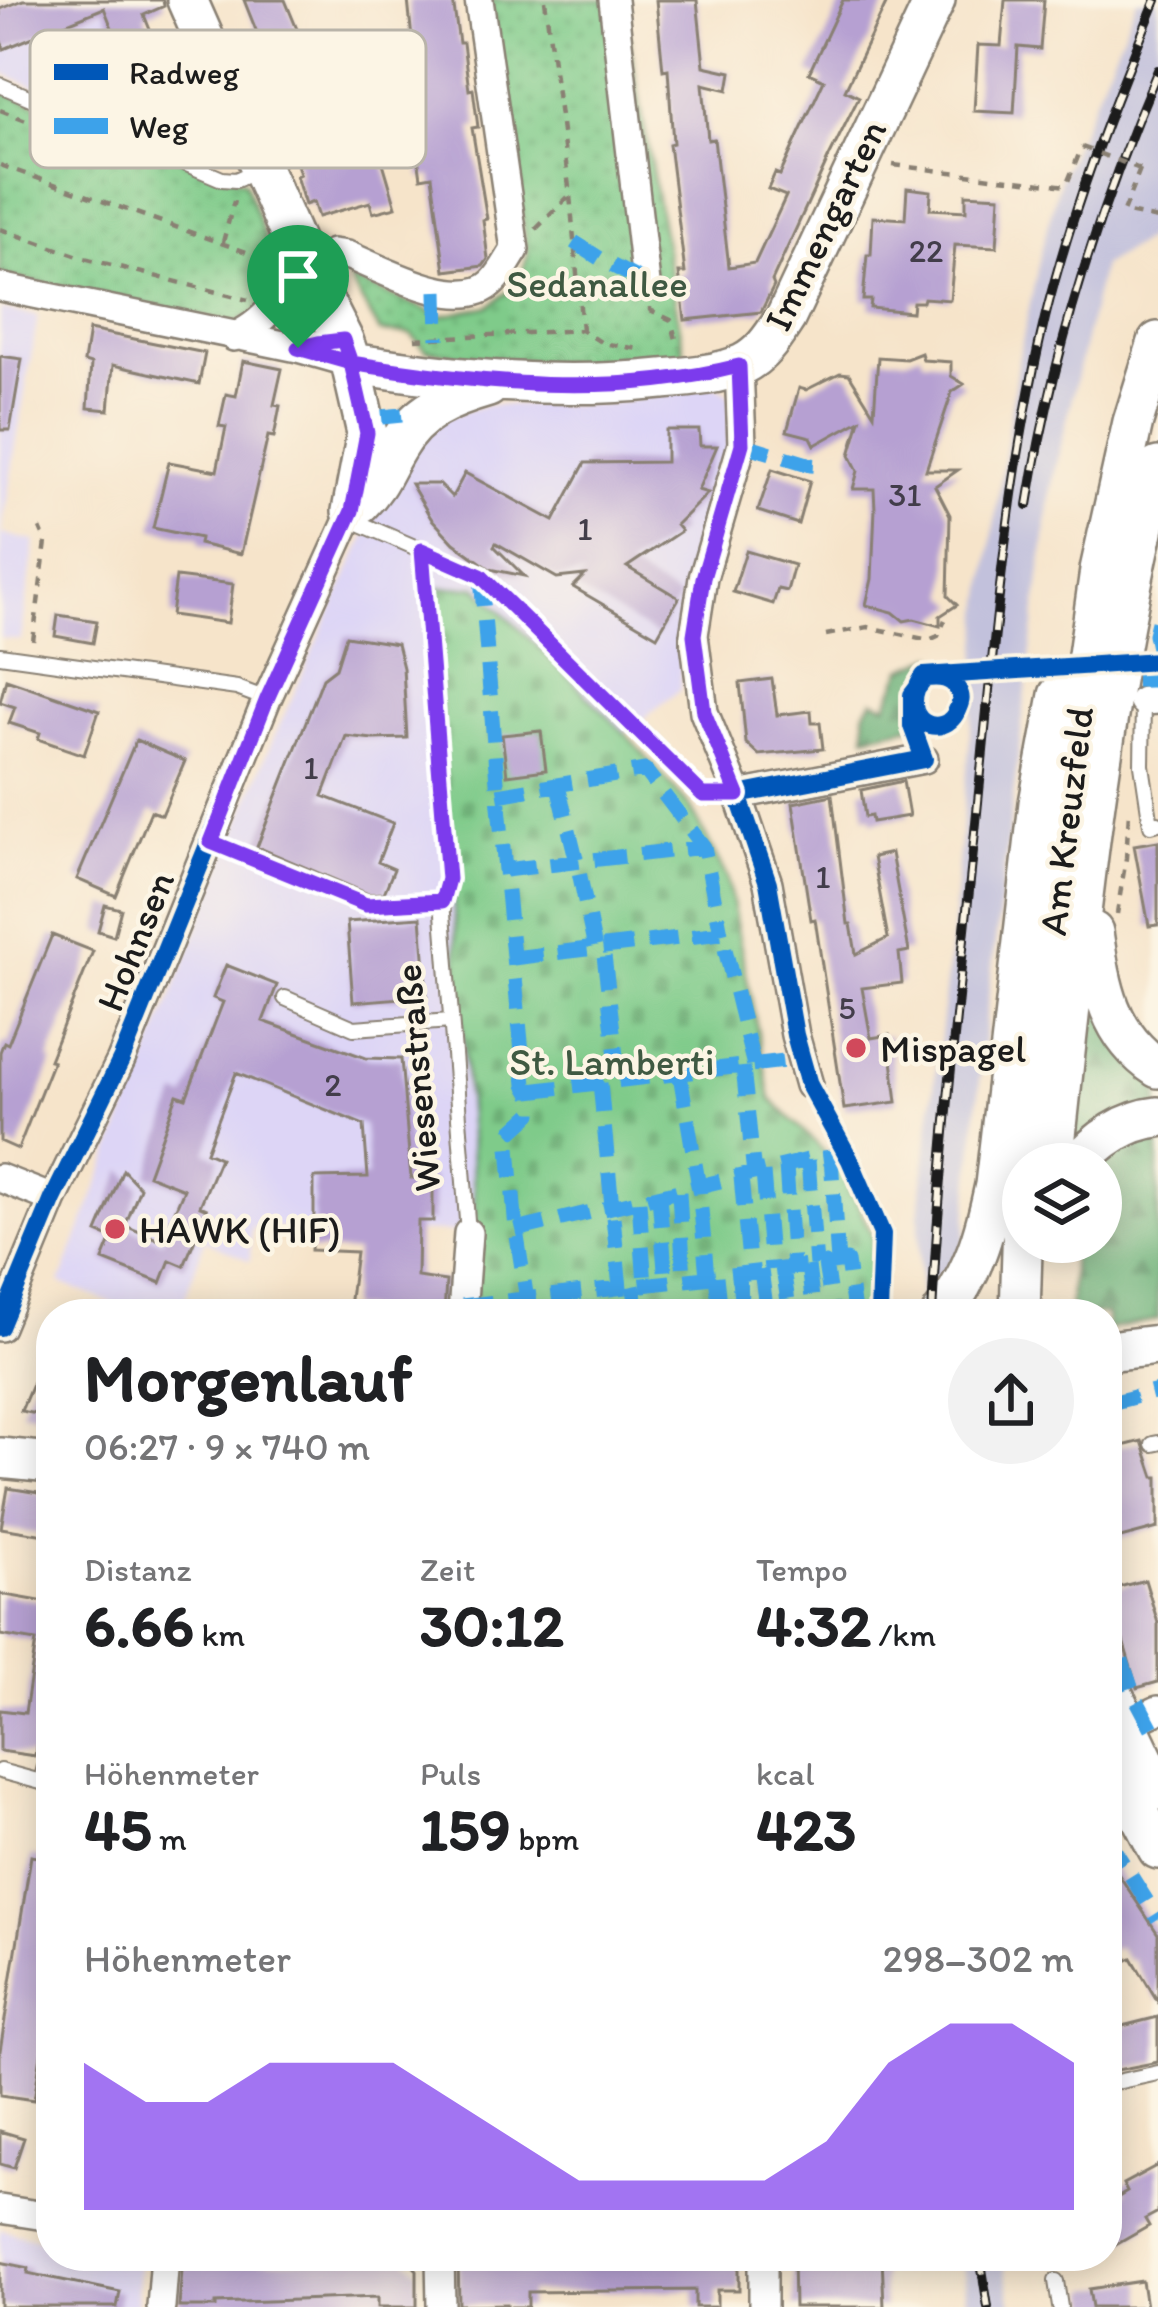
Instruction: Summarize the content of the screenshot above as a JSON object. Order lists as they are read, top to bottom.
{
  "streets": {
    "main road": ["Immengarten", "Am Kreuzfeld", "Hohnsen"],
    "street": ["Wiesenstraße"]
  },
  "parks": ["Sedanallee", "St. Lamberti"],
  "places": ["Mispagel", "HAWK (HIF)"],
  "house_numbers": [
    "22",
    "31",
    "1",
    "1",
    "1",
    "5",
    "2"
  ],
  "legend": ["Radweg", "Weg"],
  "page": {
    "heading": ["Morgenlauf", "06:27 · 9 × 740 m"],
    "stats": [
      ["Distanz", "6.66 km"],
      ["Zeit", "30:12"],
      ["Tempo", "4:32 /km"],
      ["Höhenmeter", "45 m"],
      ["Puls", "159 bpm"],
      ["kcal", "423"]
    ],
    "chart": ["Höhenmeter", "298–302 m"]
  }
}
